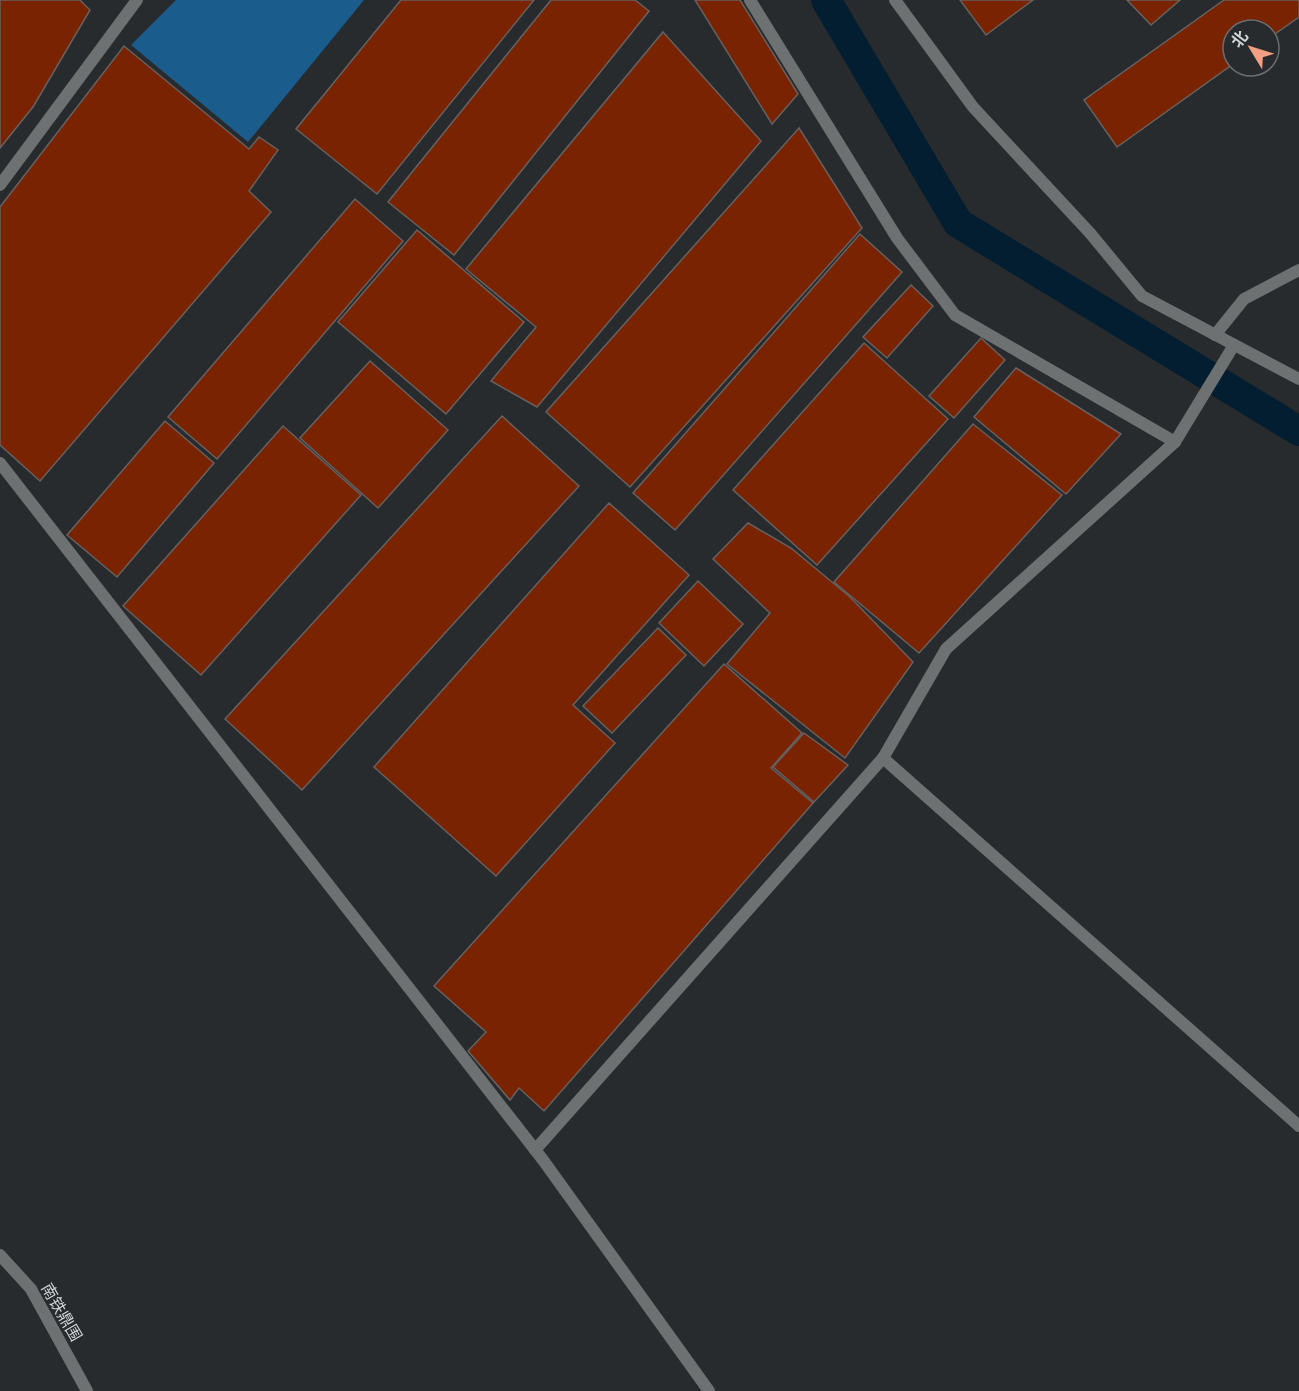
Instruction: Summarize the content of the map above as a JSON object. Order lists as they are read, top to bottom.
{
  "streets": {
    "street": ["南铁鼎围"]
  },
  "north": "top left"
}
